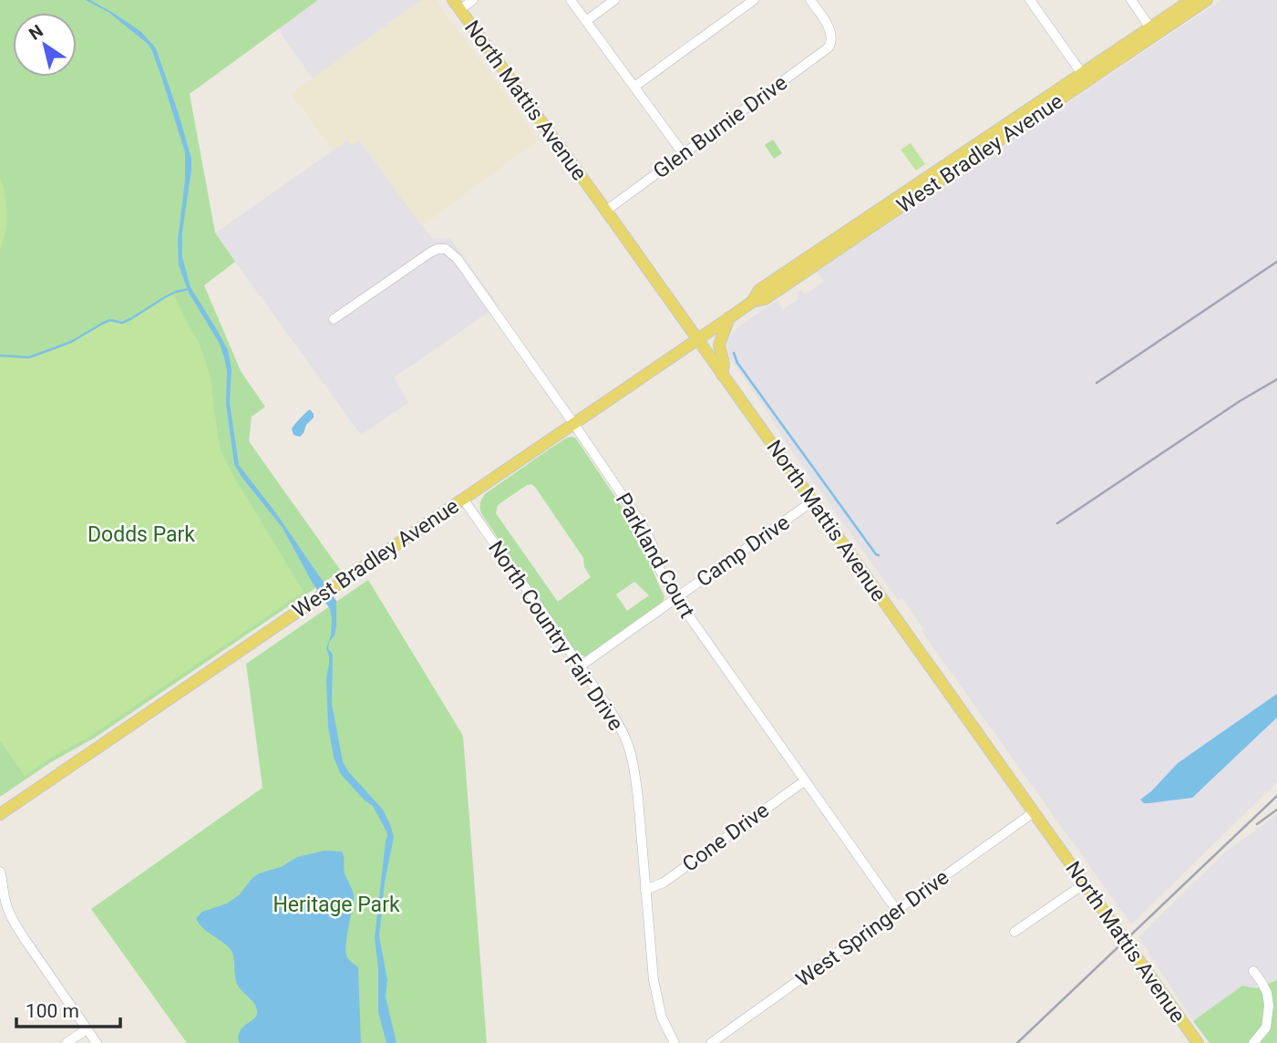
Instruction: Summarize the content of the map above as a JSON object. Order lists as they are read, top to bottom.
{
  "streets": {
    "main road": ["North Mattis Avenue", "West Bradley Avenue"],
    "street": [
      "Glen Burnie Drive",
      "Camp Drive",
      "Parkland Court",
      "North Country Fair Drive",
      "Cone Drive",
      "West Springer Drive"
    ]
  },
  "crossings": [
    ["North Mattis Avenue", "Glen Burnie Drive"],
    ["North Mattis Avenue", "West Bradley Avenue"],
    ["North Mattis Avenue", "Camp Drive"],
    ["North Mattis Avenue", "West Springer Drive"],
    ["West Bradley Avenue", "Parkland Court"],
    ["West Bradley Avenue", "North Country Fair Drive"],
    ["Camp Drive", "Parkland Court"],
    ["Camp Drive", "North Country Fair Drive"],
    ["Parkland Court", "Cone Drive"],
    ["Parkland Court", "West Springer Drive"],
    ["North Country Fair Drive", "Cone Drive"]
  ],
  "parks": ["Dodds Park", "Heritage Park"],
  "scale_bar": "100 m",
  "north": "top left"
}
